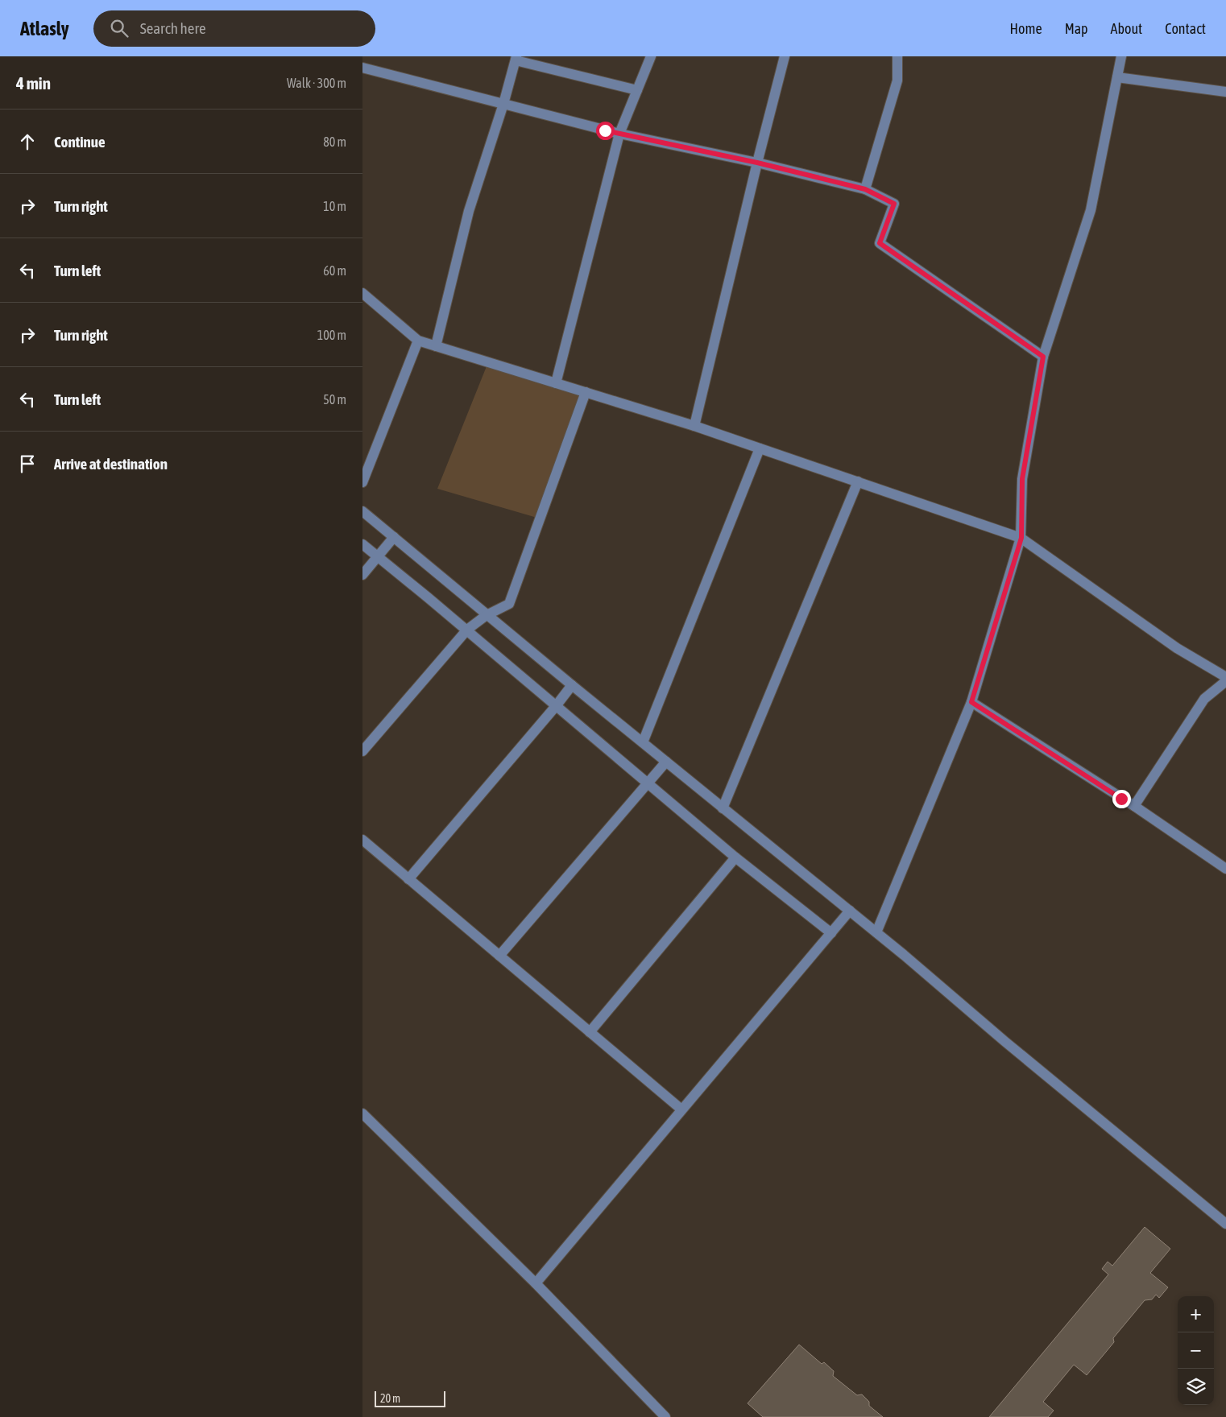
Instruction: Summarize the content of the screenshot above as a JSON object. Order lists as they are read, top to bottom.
{
  "scale_bar": "20 m",
  "page": {
    "header": "Atlasly",
    "search": "Search here",
    "nav": [
      "Home",
      "Map",
      "About",
      "Contact"
    ],
    "heading": ["4 min", "Walk · 300 m"],
    "list": [
      ["Continue", "80 m"],
      ["Turn right", "10 m"],
      ["Turn left", "60 m"],
      ["Turn right", "100 m"],
      ["Turn left", "50 m"],
      "Arrive at destination"
    ],
    "map_buttons": ["+", "−"],
    "scale": "20 m"
  }
}
